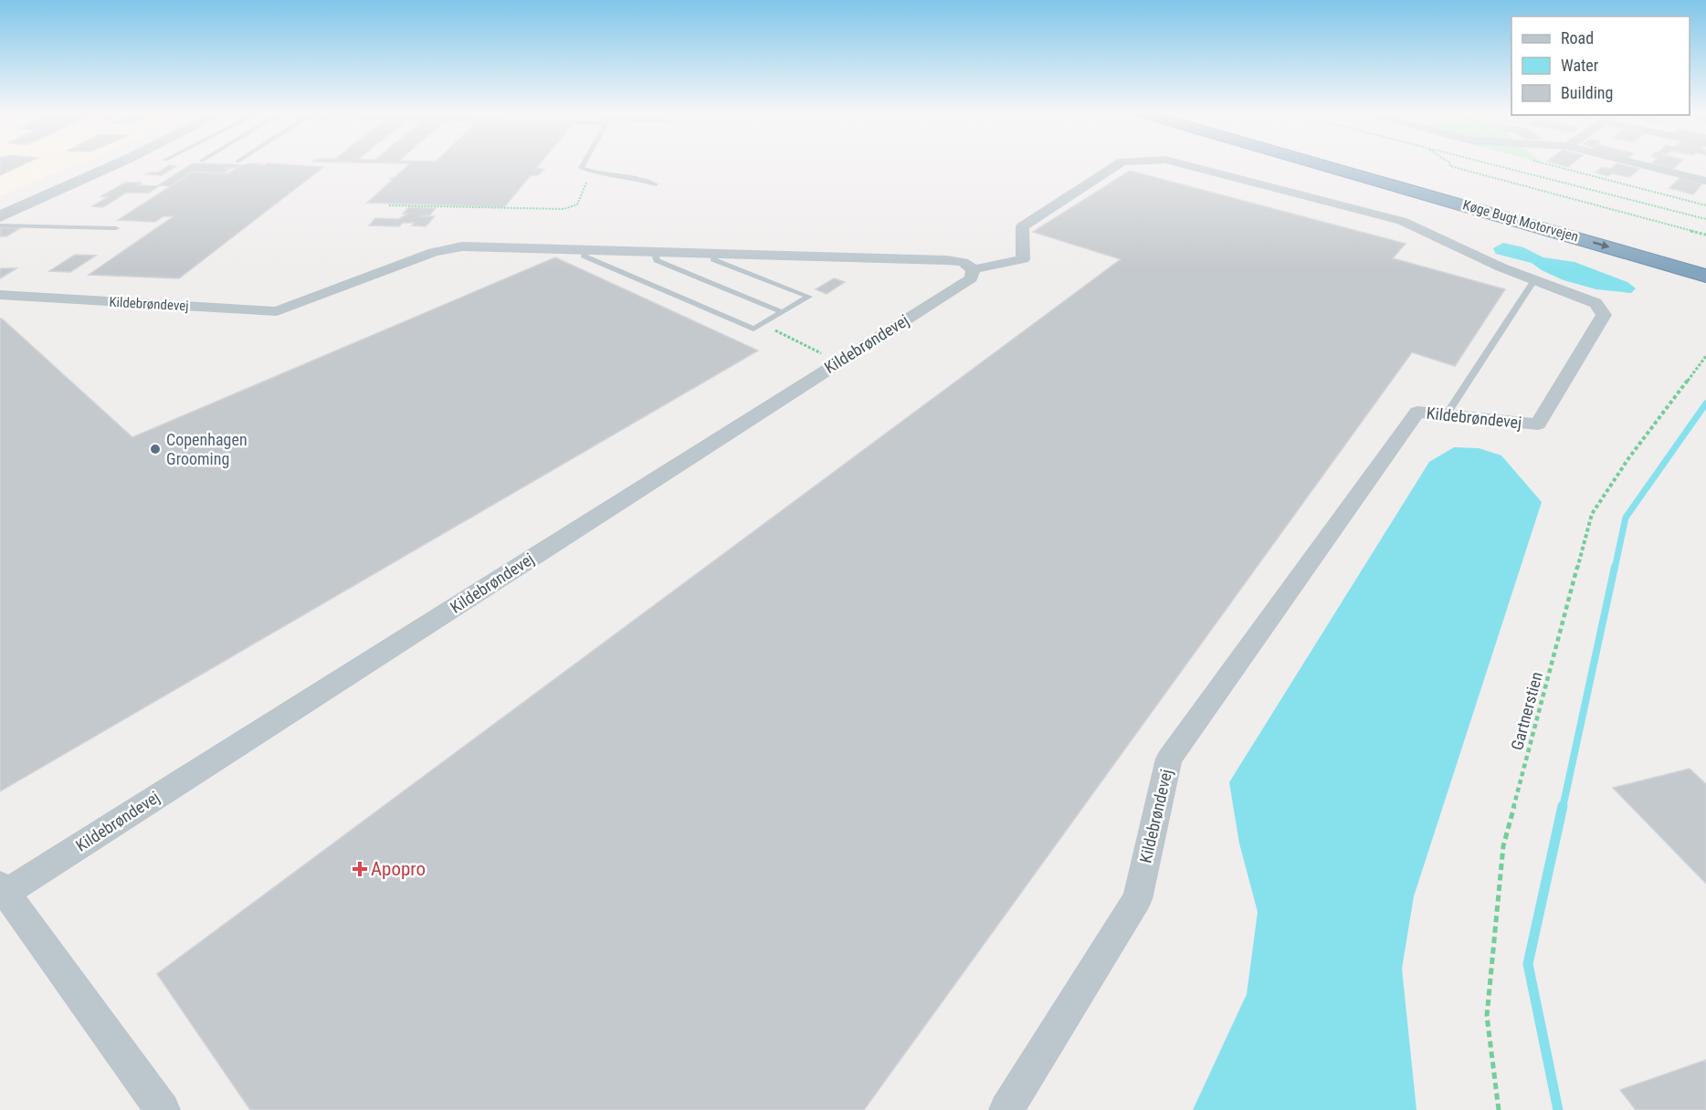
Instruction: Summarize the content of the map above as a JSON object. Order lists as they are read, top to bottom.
{
  "streets": {
    "highway": ["Køge Bugt Motorvejen"],
    "street": ["Kildebrøndevej"],
    "path": ["Gartnerstien"]
  },
  "one_way": ["Køge Bugt Motorvejen"],
  "places": {
    "other": ["Copenhagen Grooming"],
    "health": ["Apopro"]
  },
  "legend": ["Road", "Water", "Building"]
}
